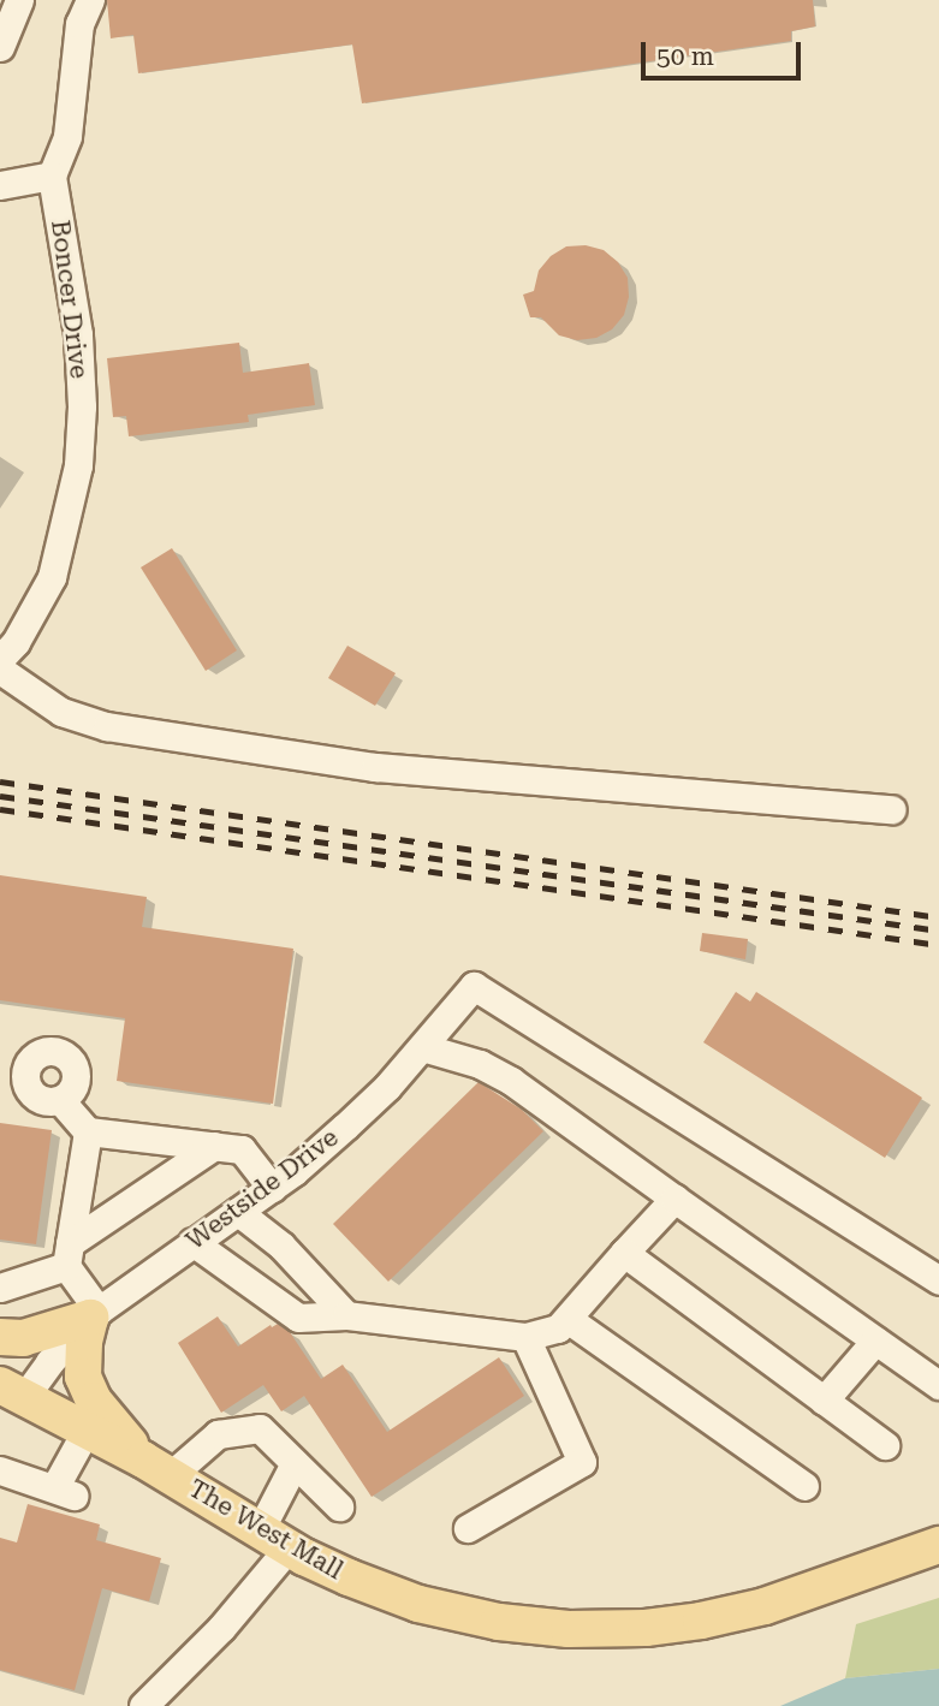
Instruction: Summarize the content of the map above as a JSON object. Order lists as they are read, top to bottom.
{
  "streets": {
    "main road": ["The West Mall"],
    "street": ["Boncer Drive", "Westside Drive"]
  },
  "crossings": [
    ["Westside Drive", "The West Mall"]
  ],
  "scale_bar": "50 m"
}
